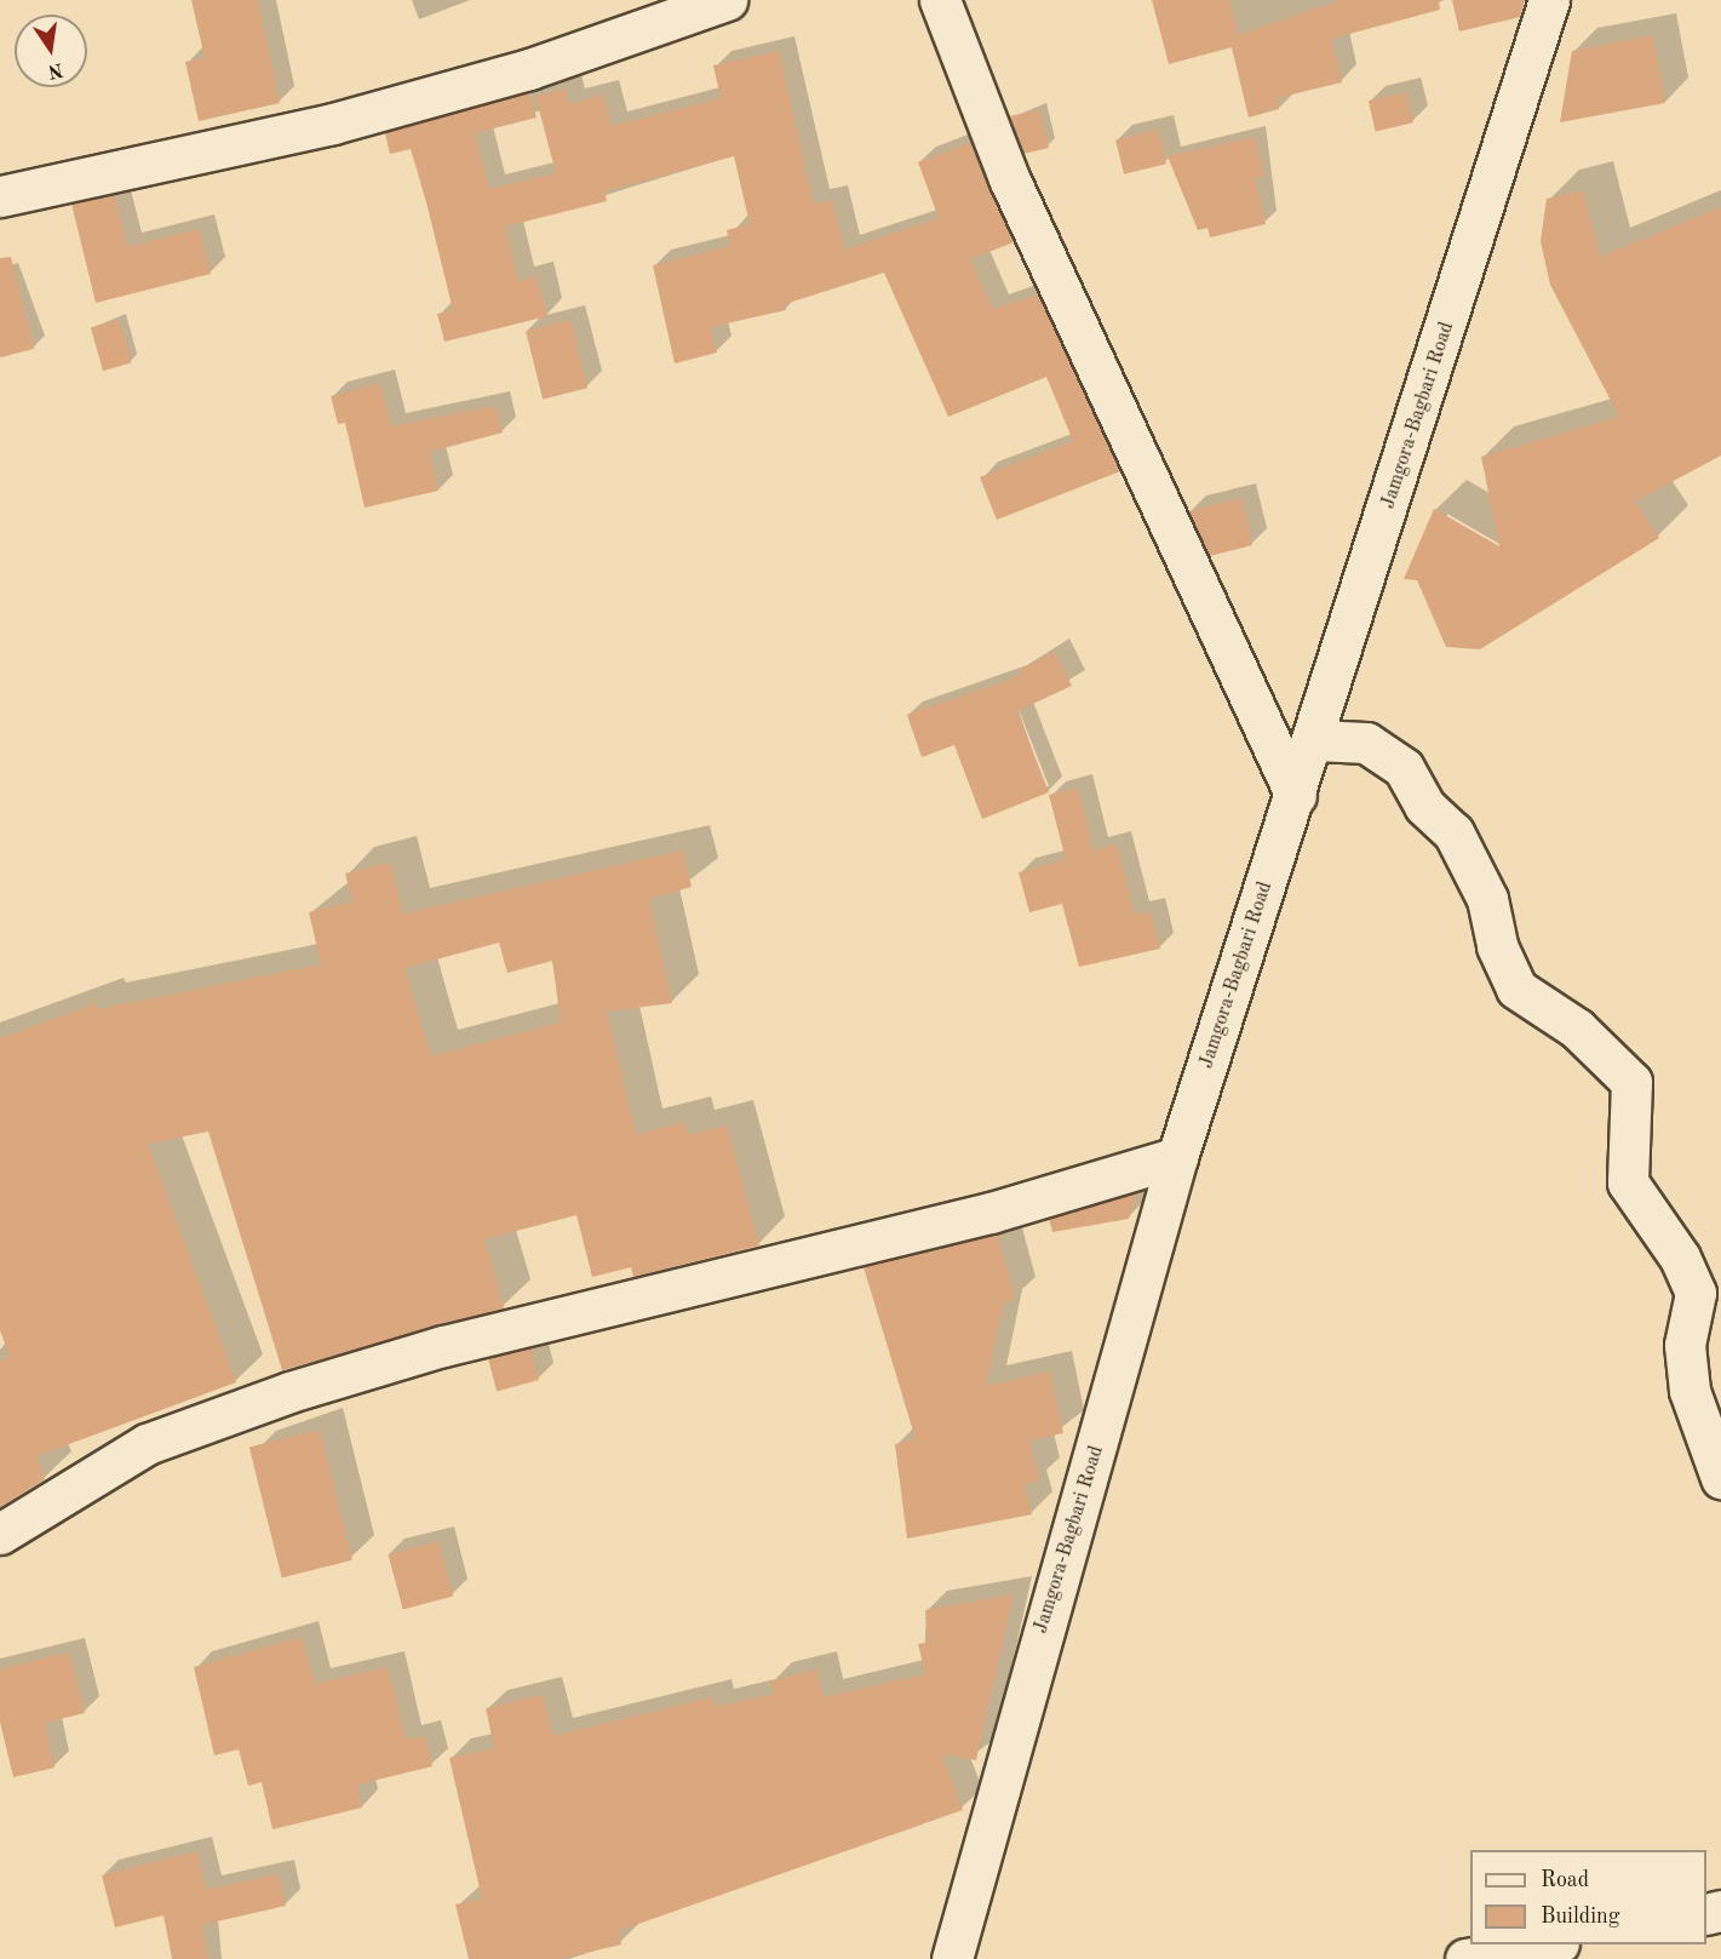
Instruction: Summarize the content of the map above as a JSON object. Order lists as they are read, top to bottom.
{
  "streets": {
    "street": ["Jamgora-Bagbari Road"]
  },
  "legend": ["Road", "Building"],
  "north": "bottom"
}
